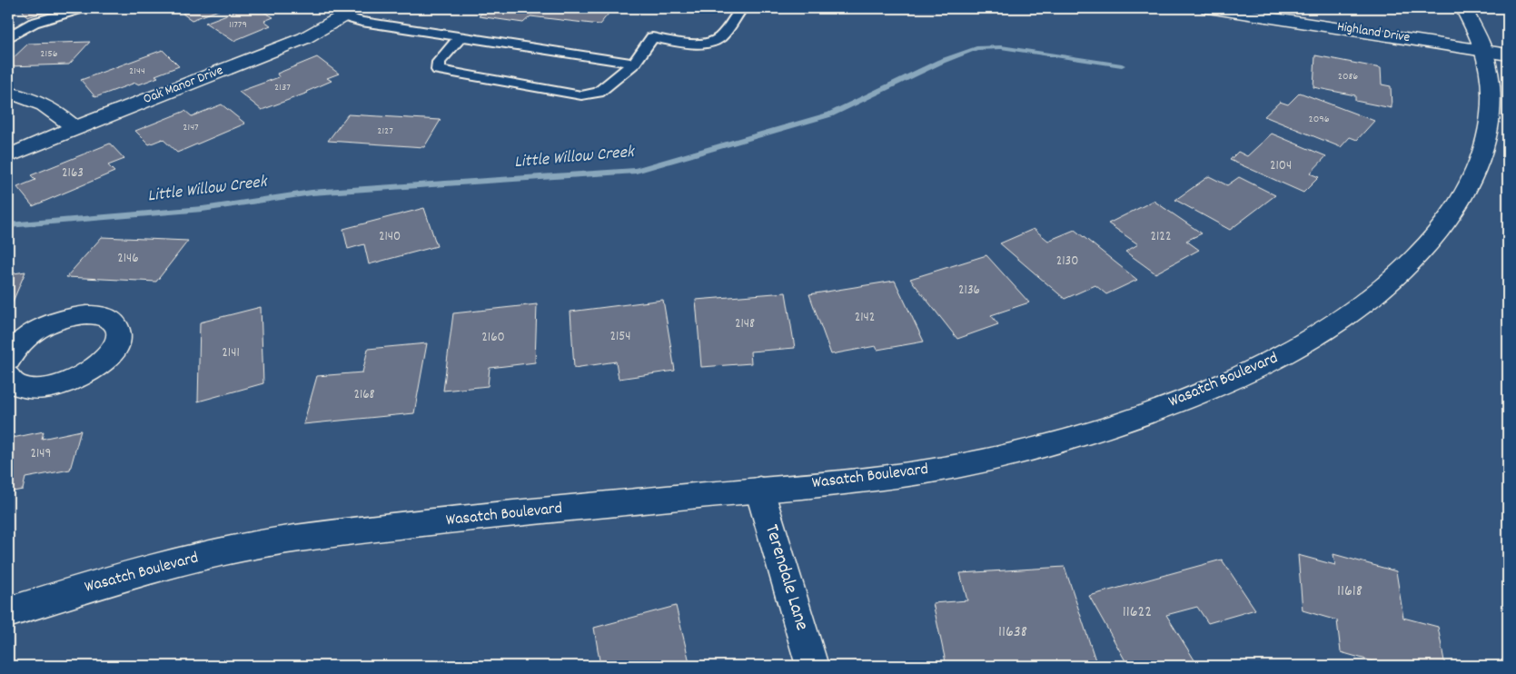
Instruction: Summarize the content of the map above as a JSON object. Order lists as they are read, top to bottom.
{
  "streets": {
    "main road": [
      "Highland Drive",
      "Oak Manor Drive",
      "Wasatch Boulevard",
      "Terendale Lane"
    ]
  },
  "crossings": [
    ["Highland Drive", "Wasatch Boulevard"],
    ["Wasatch Boulevard", "Terendale Lane"]
  ],
  "water": ["Little Willow Creek"],
  "house_numbers": [
    "11779",
    "2156",
    "2144",
    "2086",
    "2137",
    "2096",
    "2147",
    "2127",
    "2104",
    "2163",
    "2140",
    "2122",
    "2146",
    "2130",
    "2136",
    "2142",
    "2148",
    "2154",
    "2160",
    "2141",
    "2168",
    "2149",
    "11618",
    "11622",
    "11638"
  ]
}
